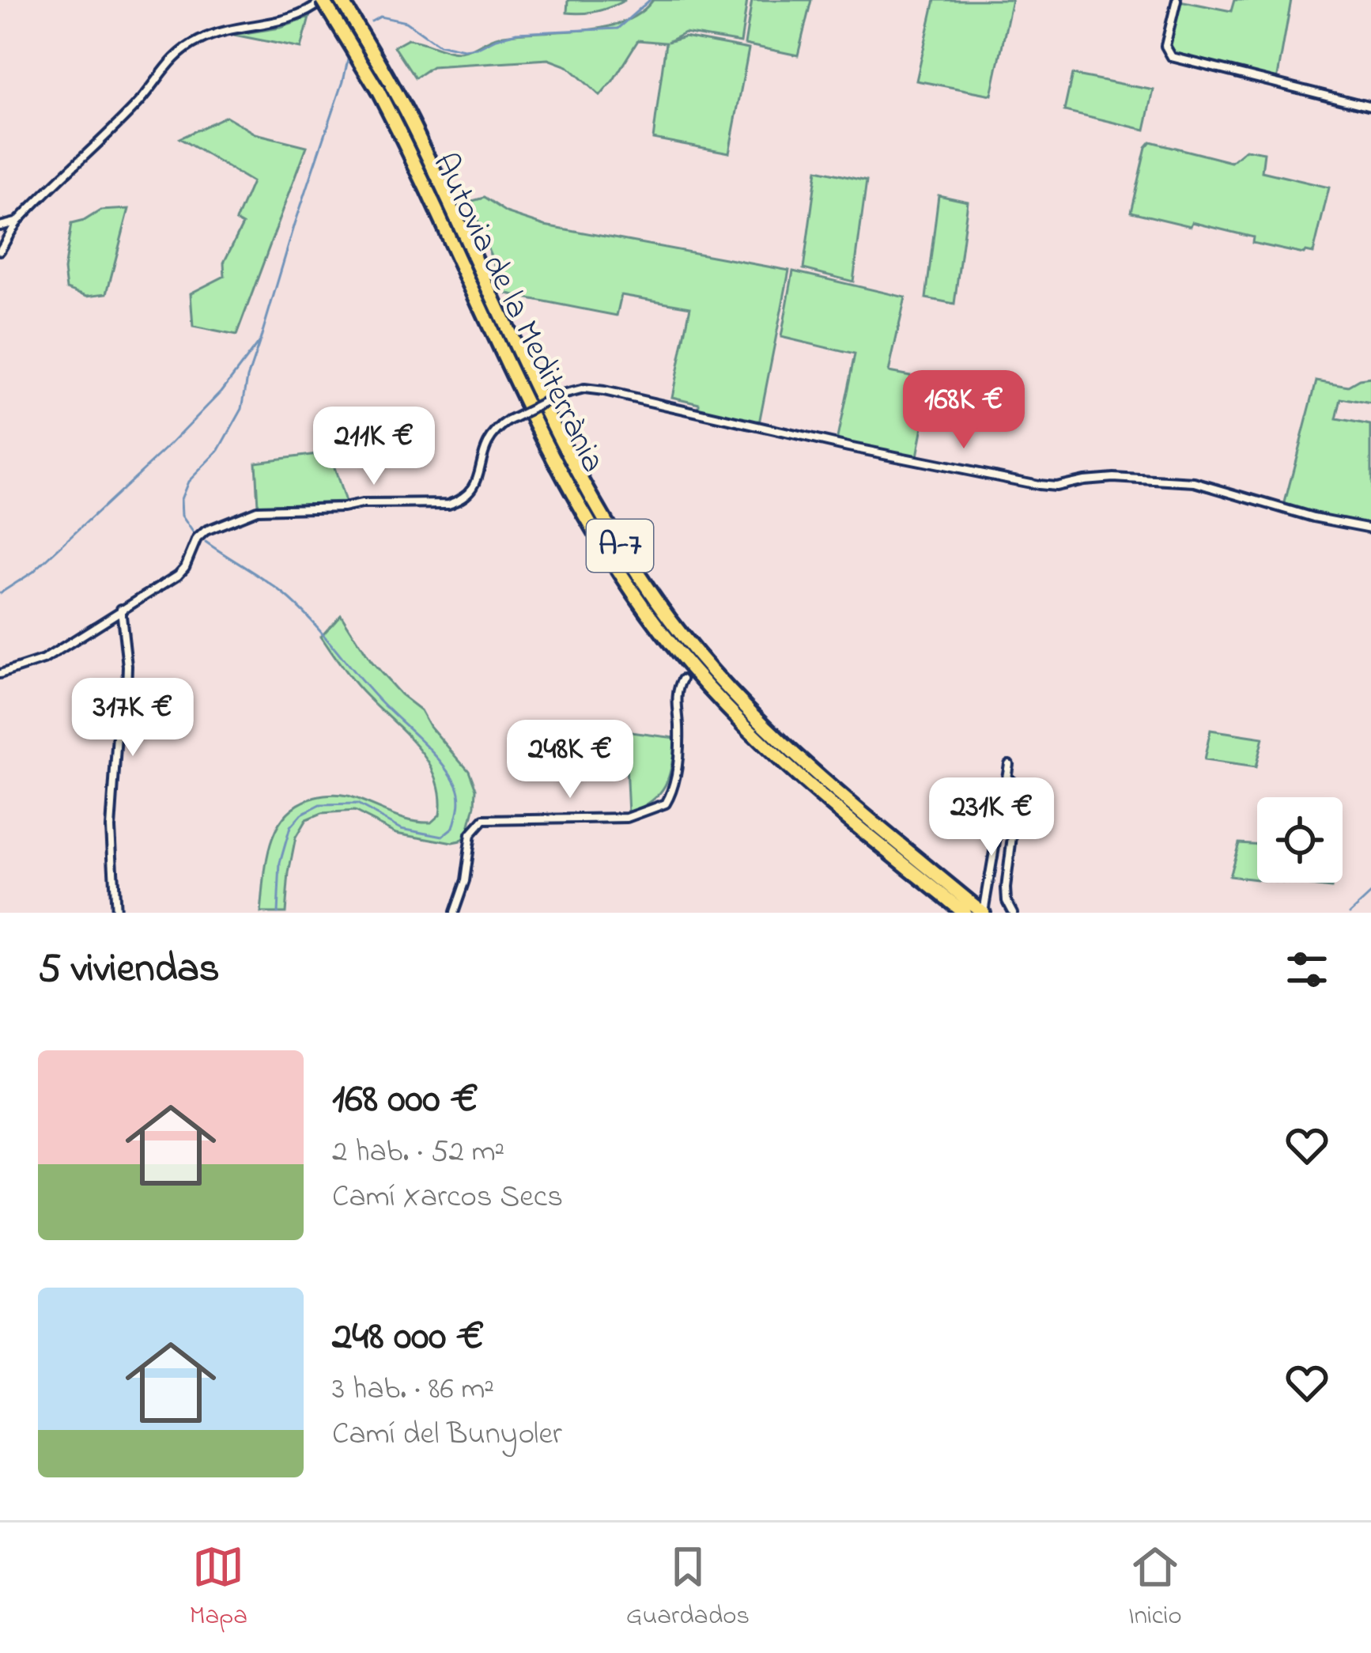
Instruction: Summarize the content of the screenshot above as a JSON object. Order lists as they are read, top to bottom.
{
  "streets": {
    "highway": ["Autovia de la Mediterrània", "A-7"]
  },
  "page": {
    "price": [
      "168K €",
      "211K €",
      "317K €",
      "248K €",
      "231K €"
    ],
    "heading": "5 viviendas",
    "list": [
      {
        "name": "168 000 €",
        "note": "2 hab. · 52 m² · Camí Xarcos Secs"
      },
      {
        "name": "248 000 €",
        "note": "3 hab. · 86 m² · Camí del Bunyoler"
      }
    ],
    "tabs": ["Mapa", "Guardados", "Inicio"]
  }
}
